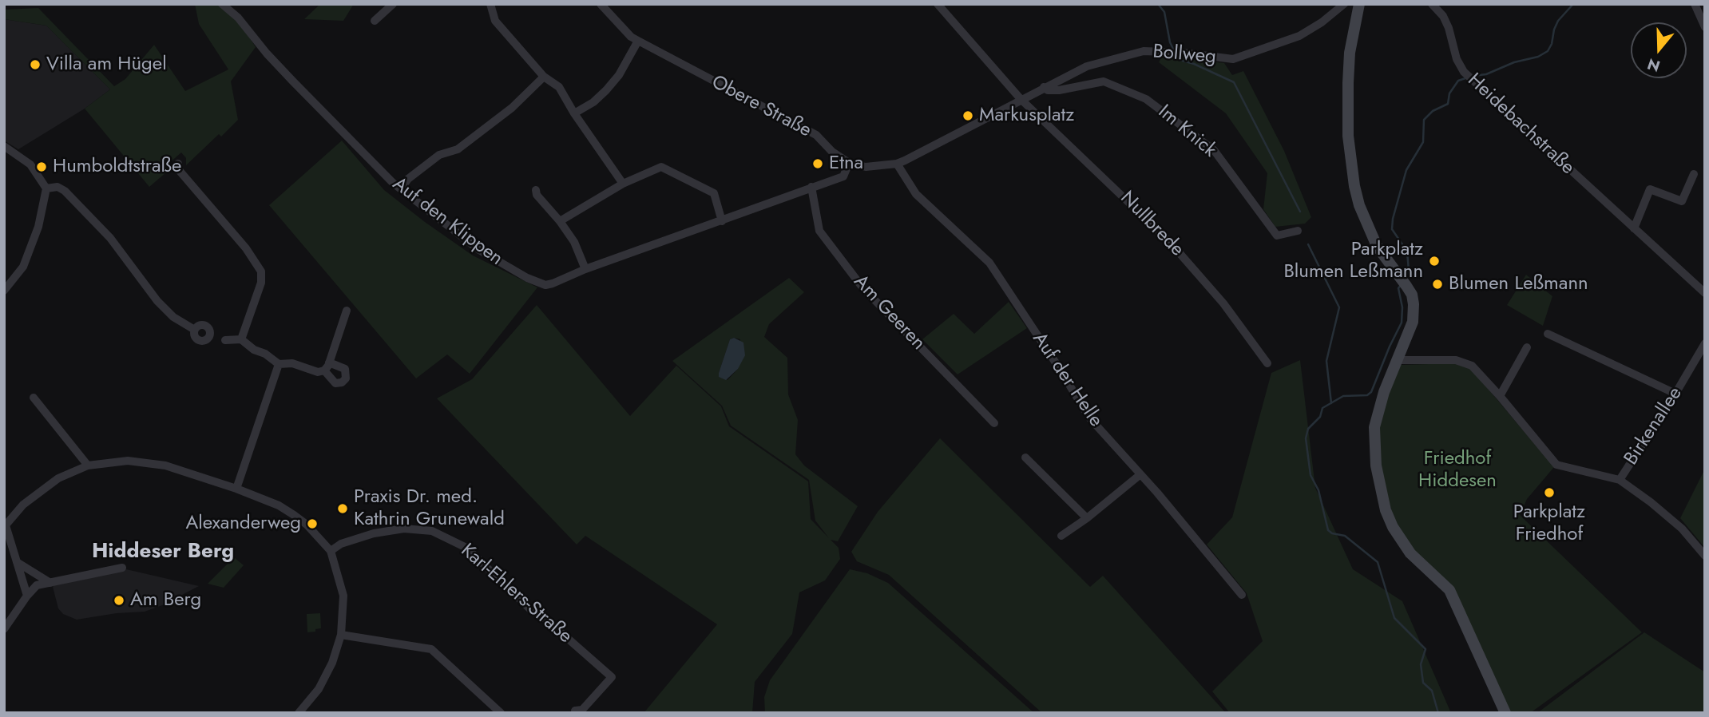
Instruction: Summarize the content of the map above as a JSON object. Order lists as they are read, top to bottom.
{
  "streets": {
    "street": [
      "Bollweg",
      "Obere Straße",
      "Heidebachstraße",
      "Im Knick",
      "Auf den Klippen",
      "Nullbrede",
      "Am Geeren",
      "Auf der Helle",
      "Birkenallee",
      "Karl-Ehlers-Straße"
    ]
  },
  "crossings": [
    ["Bollweg", "Im Knick"],
    ["Bollweg", "Nullbrede"],
    ["Obere Straße", "Auf den Klippen"],
    ["Auf den Klippen", "Am Geeren"]
  ],
  "districts": ["Hiddeser Berg"],
  "parks": ["Friedhof Hiddesen"],
  "places": [
    "Villa am Hügel",
    "Markusplatz",
    "Etna",
    "Humboldtstraße",
    "Parkplatz Blumen Leßmann",
    "Blumen Leßmann",
    "Parkplatz Friedhof",
    "Praxis Dr. med. Kathrin Grunewald",
    "Alexanderweg",
    "Am Berg"
  ],
  "north": "bottom"
}
